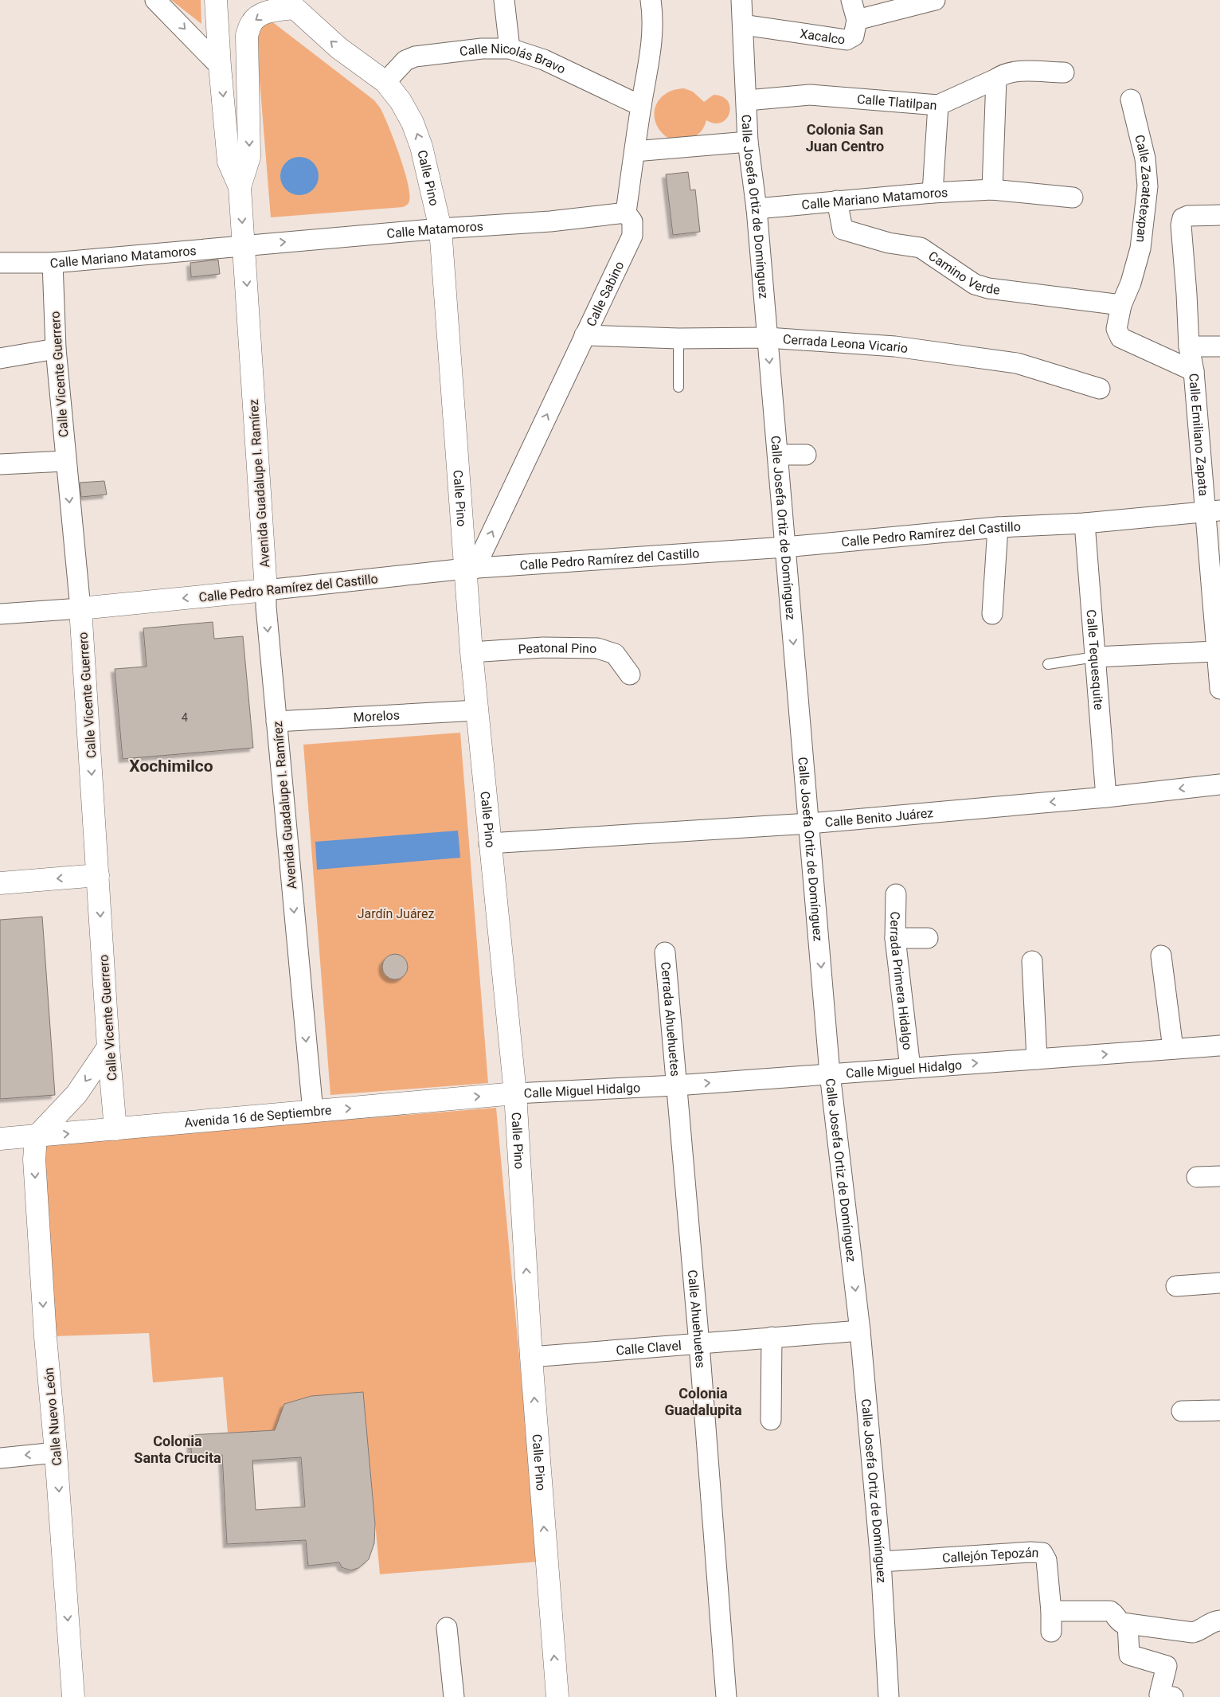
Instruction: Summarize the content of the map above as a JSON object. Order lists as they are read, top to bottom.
{
  "streets": {
    "street": [
      "Xacalco",
      "Calle Nicolás Bravo",
      "Calle Tlatilpan",
      "Calle Pino",
      "Calle Zacatetexpan",
      "Calle Mariano Matamoros",
      "Calle Josefa Ortiz de Domínguez",
      "Calle Matamoros",
      "Camino Verde",
      "Calle Sabino",
      "Cerrada Leona Vicario",
      "Calle Vicente Guerrero",
      "Calle Emiliano Zapata",
      "Avenida Guadalupe I. Ramírez",
      "Calle Pedro Ramírez del Castillo",
      "Peatonal Pino",
      "Calle Tequesquite",
      "Morelos",
      "Calle Benito Juárez",
      "Cerrada Primera Hidalgo",
      "Cerrada Ahuehuetes",
      "Calle Miguel Hidalgo",
      "Avenida 16 de Septiembre",
      "Calle Ahuehuetes",
      "Calle Clavel",
      "Calle Nuevo León",
      "Callejón Tepozán"
    ]
  },
  "crossings": [
    ["Xacalco", "Calle Josefa Ortiz de Domínguez"],
    ["Calle Nicolás Bravo", "Calle Pino"],
    ["Calle Nicolás Bravo", "Calle Sabino"],
    ["Calle Tlatilpan", "Calle Josefa Ortiz de Domínguez"],
    ["Calle Pino", "Calle Matamoros"],
    ["Calle Pino", "Calle Sabino"],
    ["Calle Pino", "Calle Pedro Ramírez del Castillo"],
    ["Calle Pino", "Peatonal Pino"],
    ["Calle Pino", "Morelos"],
    ["Calle Pino", "Calle Benito Juárez"],
    ["Calle Pino", "Calle Miguel Hidalgo"],
    ["Calle Pino", "Avenida 16 de Septiembre"],
    ["Calle Pino", "Calle Clavel"],
    ["Calle Zacatetexpan", "Camino Verde"],
    ["Calle Zacatetexpan", "Calle Emiliano Zapata"],
    ["Calle Mariano Matamoros", "Calle Josefa Ortiz de Domínguez"],
    ["Calle Mariano Matamoros", "Calle Matamoros"],
    ["Calle Mariano Matamoros", "Camino Verde"],
    ["Calle Mariano Matamoros", "Calle Vicente Guerrero"],
    ["Calle Mariano Matamoros", "Avenida Guadalupe I. Ramírez"],
    ["Calle Josefa Ortiz de Domínguez", "Cerrada Leona Vicario"],
    ["Calle Josefa Ortiz de Domínguez", "Calle Pedro Ramírez del Castillo"],
    ["Calle Josefa Ortiz de Domínguez", "Calle Benito Juárez"],
    ["Calle Josefa Ortiz de Domínguez", "Calle Miguel Hidalgo"],
    ["Calle Josefa Ortiz de Domínguez", "Calle Clavel"],
    ["Calle Josefa Ortiz de Domínguez", "Callejón Tepozán"],
    ["Calle Matamoros", "Calle Sabino"],
    ["Calle Matamoros", "Avenida Guadalupe I. Ramírez"],
    ["Calle Sabino", "Cerrada Leona Vicario"],
    ["Calle Sabino", "Calle Pedro Ramírez del Castillo"],
    ["Calle Vicente Guerrero", "Calle Pedro Ramírez del Castillo"],
    ["Calle Vicente Guerrero", "Avenida 16 de Septiembre"],
    ["Calle Emiliano Zapata", "Calle Pedro Ramírez del Castillo"],
    ["Avenida Guadalupe I. Ramírez", "Calle Pedro Ramírez del Castillo"],
    ["Avenida Guadalupe I. Ramírez", "Morelos"],
    ["Avenida Guadalupe I. Ramírez", "Avenida 16 de Septiembre"],
    ["Calle Pedro Ramírez del Castillo", "Calle Tequesquite"],
    ["Calle Tequesquite", "Calle Benito Juárez"],
    ["Cerrada Primera Hidalgo", "Calle Miguel Hidalgo"],
    ["Cerrada Ahuehuetes", "Calle Miguel Hidalgo"],
    ["Cerrada Ahuehuetes", "Calle Ahuehuetes"],
    ["Calle Miguel Hidalgo", "Avenida 16 de Septiembre"],
    ["Calle Miguel Hidalgo", "Calle Ahuehuetes"],
    ["Avenida 16 de Septiembre", "Calle Nuevo León"],
    ["Calle Ahuehuetes", "Calle Clavel"]
  ],
  "one_way": [
    "Calle Pino",
    "Calle Josefa Ortiz de Domínguez",
    "Calle Matamoros",
    "Calle Sabino",
    "Calle Vicente Guerrero",
    "Avenida Guadalupe I. Ramírez",
    "Calle Miguel Hidalgo",
    "Avenida 16 de Septiembre",
    "Calle Nuevo León"
  ],
  "districts": [
    "Colonia San Juan Centro",
    "Xochimilco",
    "Colonia Guadalupita",
    "Colonia Santa Crucita"
  ],
  "parks": ["Jardín Juárez"],
  "house_numbers": ["4"]
}
